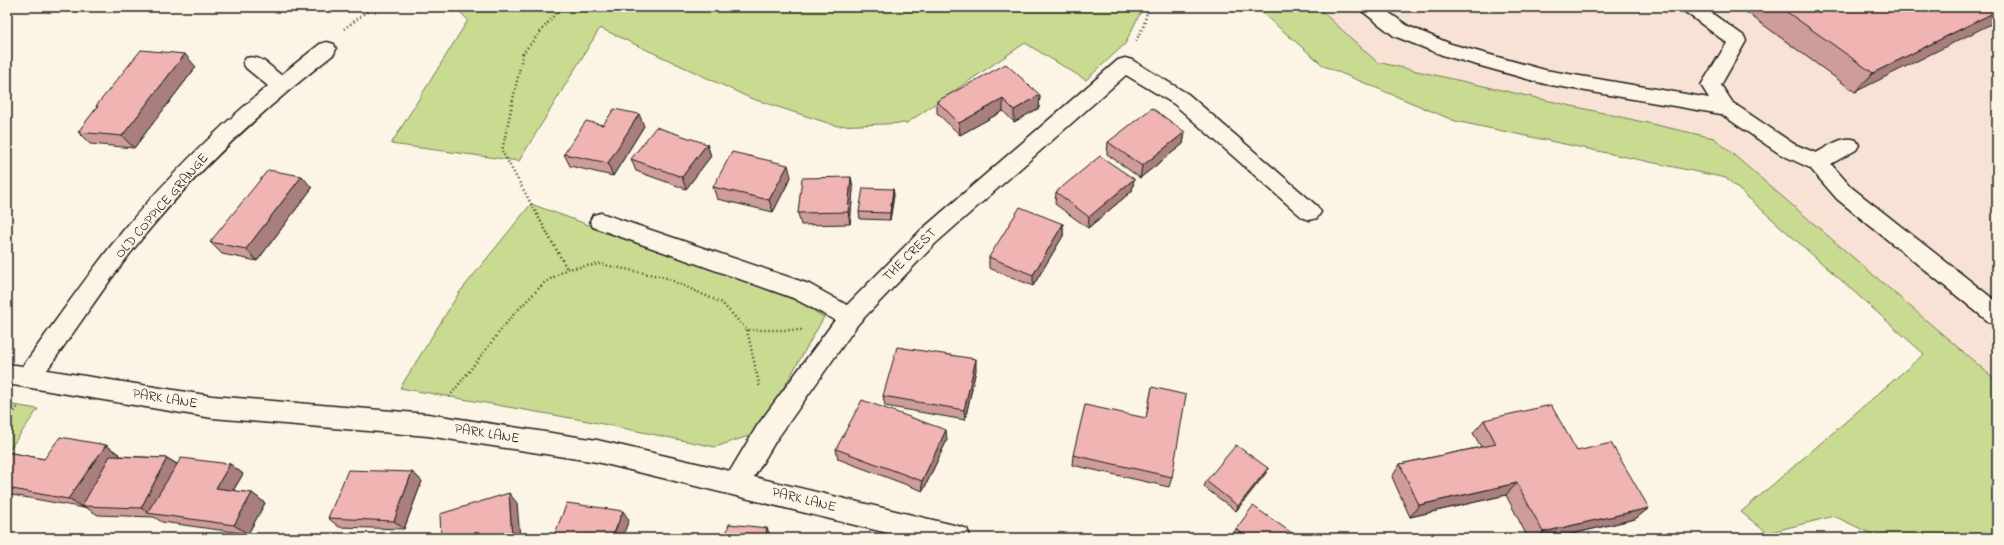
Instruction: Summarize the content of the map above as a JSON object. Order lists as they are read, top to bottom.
{
  "streets": {
    "street": ["OLD COPPICE GRANGE", "THE CREST", "PARK LANE"]
  },
  "crossings": [
    ["OLD COPPICE GRANGE", "PARK LANE"],
    ["THE CREST", "PARK LANE"]
  ]
}
